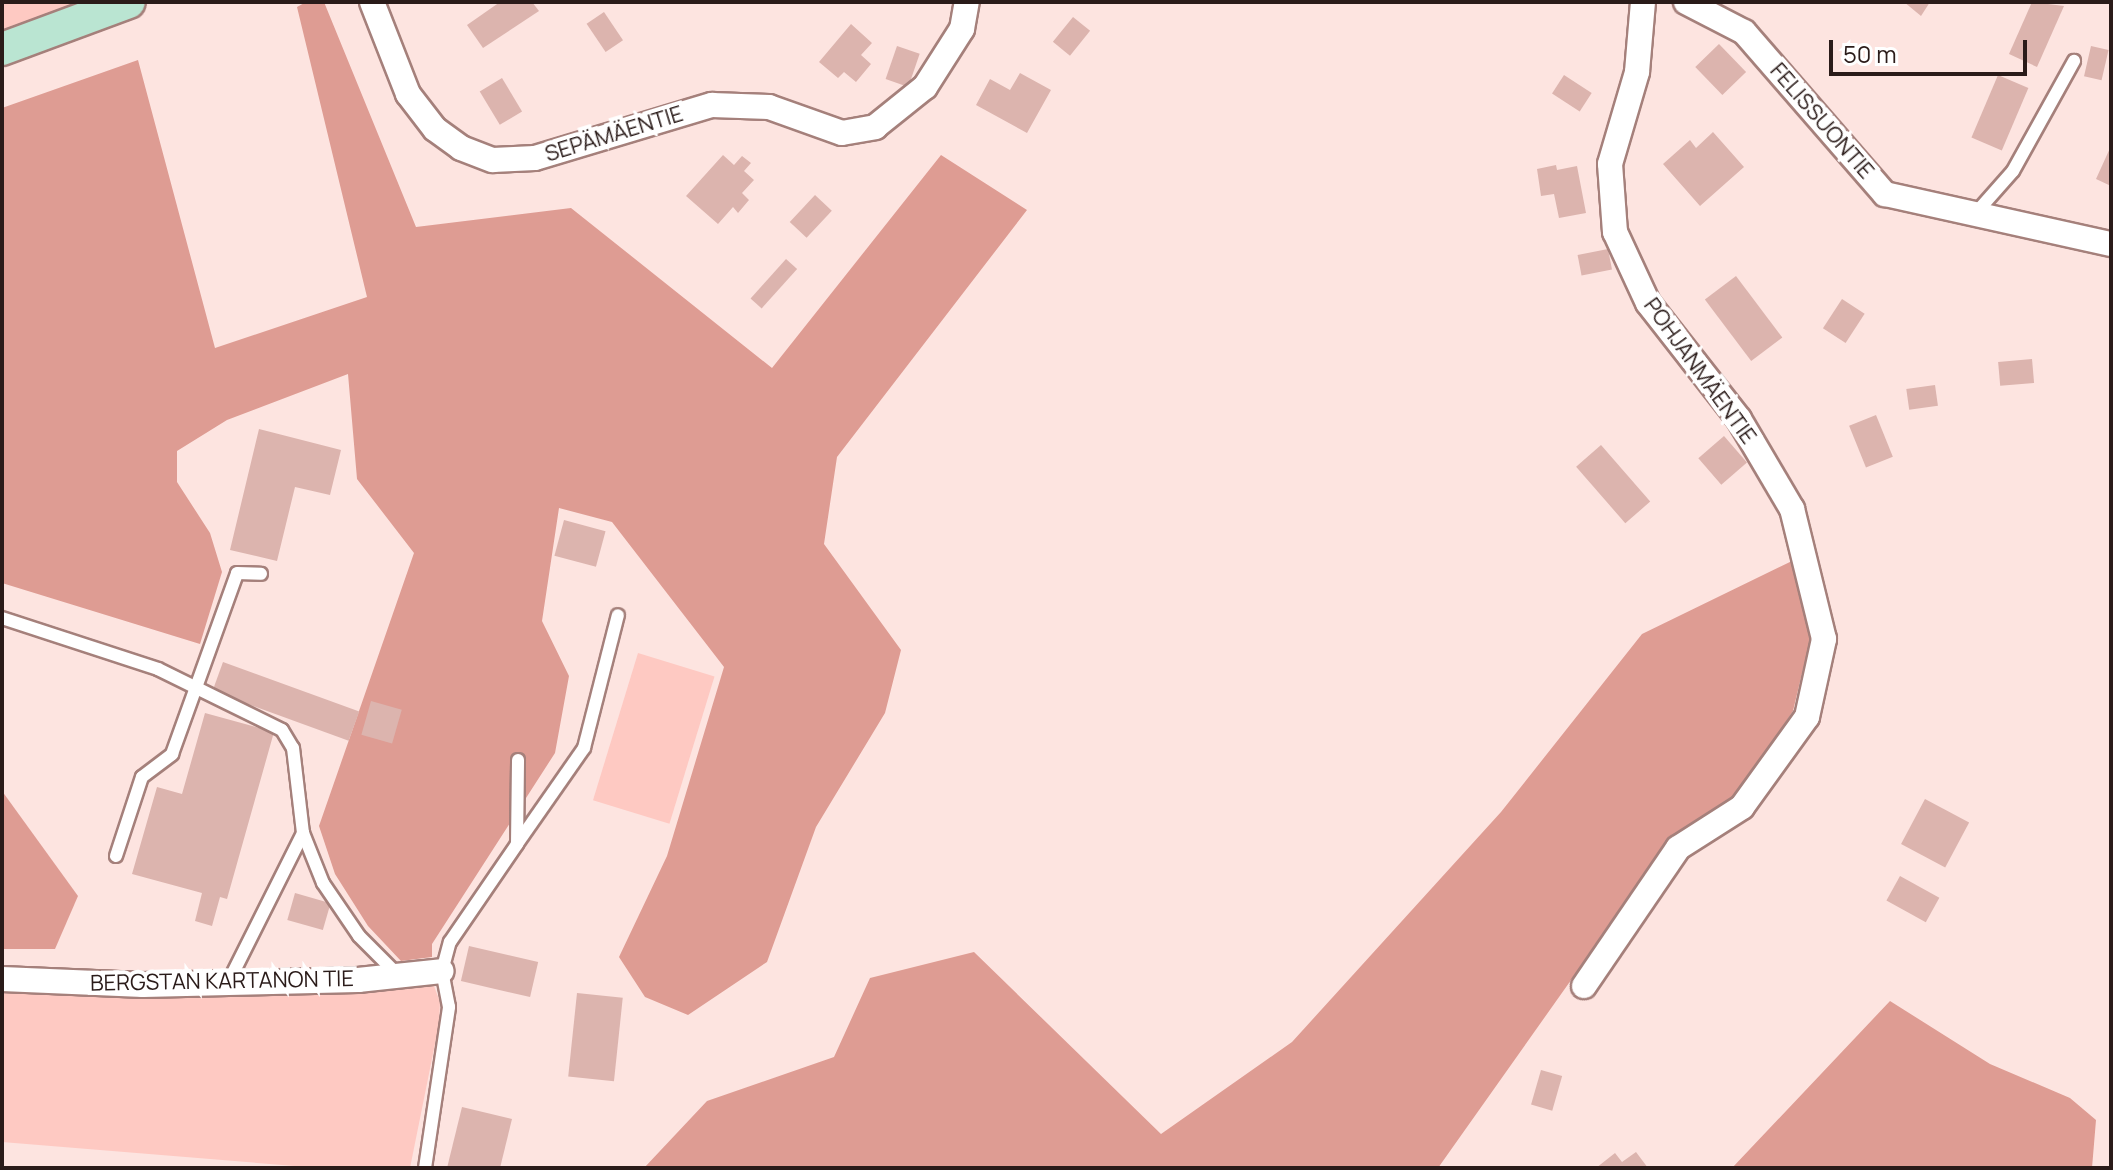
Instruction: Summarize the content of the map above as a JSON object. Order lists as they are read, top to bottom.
{
  "streets": {
    "street": [
      "FELISSUONTIE",
      "SEPÄMÄENTIE",
      "POHJANMÄENTIE",
      "BERGSTAN KARTANON TIE"
    ]
  },
  "scale_bar": "50 m"
}
